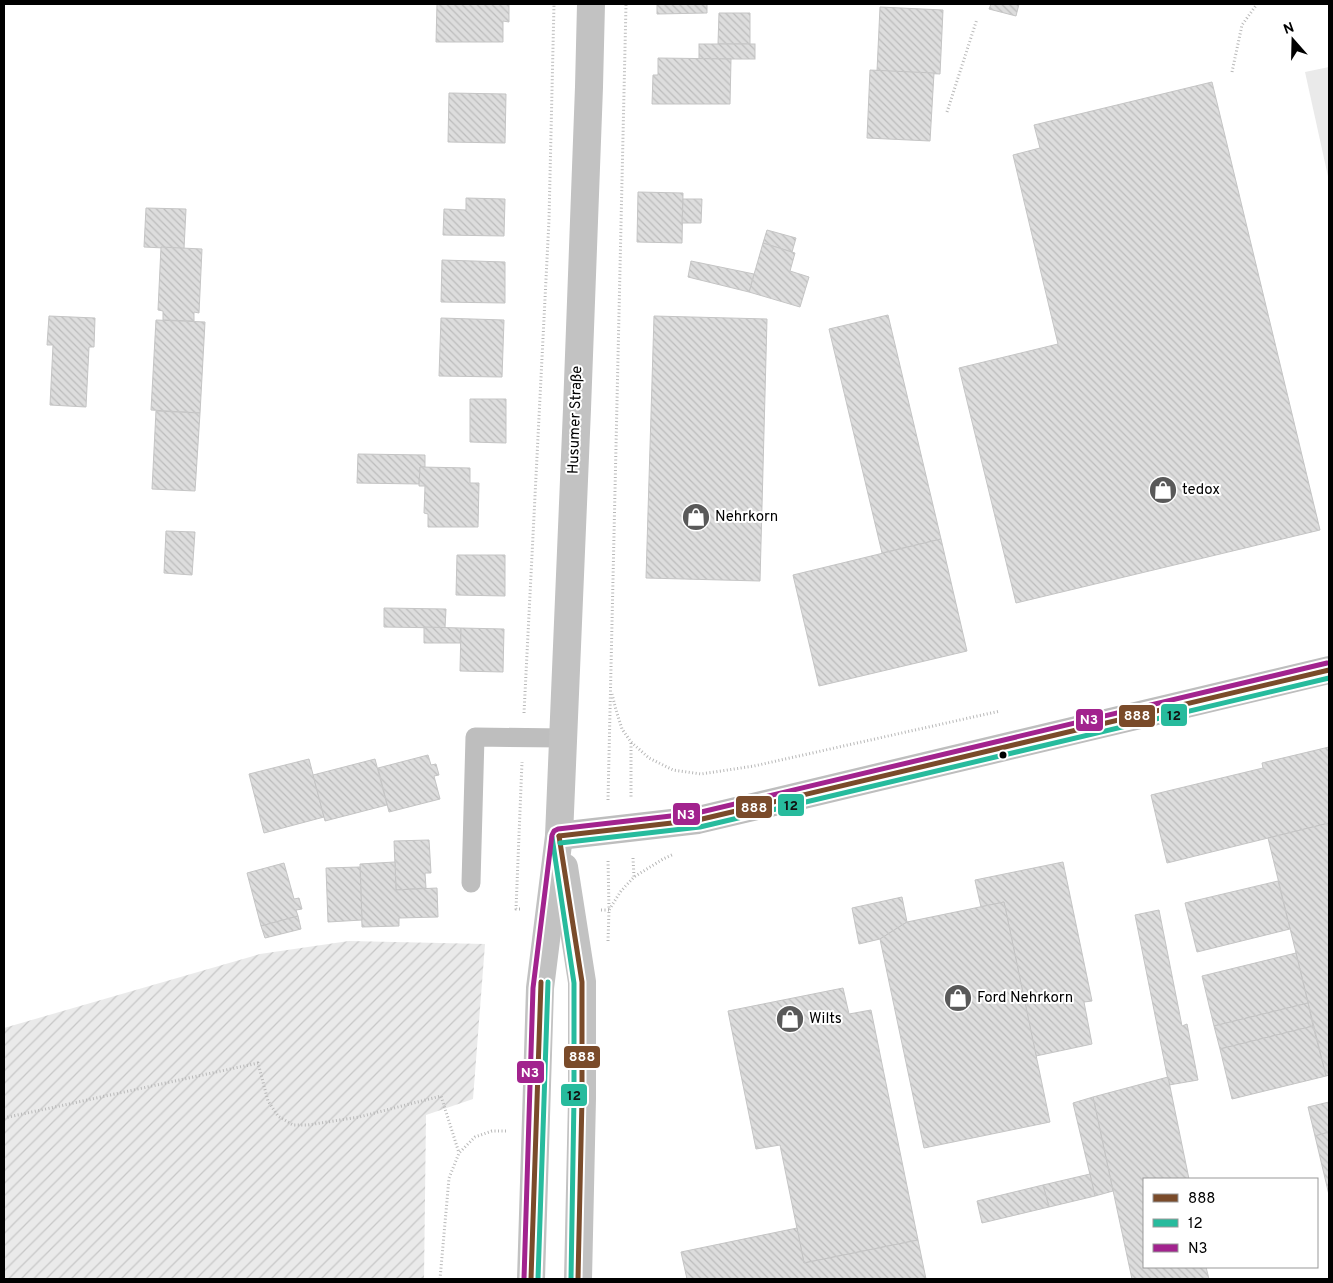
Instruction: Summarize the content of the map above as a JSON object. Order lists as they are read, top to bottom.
{
  "streets": {
    "main road": ["Husumer Straße"]
  },
  "places": {
    "shop": [
      "tedox",
      "Nehrkorn",
      "Ford Nehrkorn",
      "Wilts"
    ]
  },
  "lines": ["transit line N3", "transit line 888", "transit line 12"],
  "legend": ["888", "12", "N3"],
  "north": "top"
}
